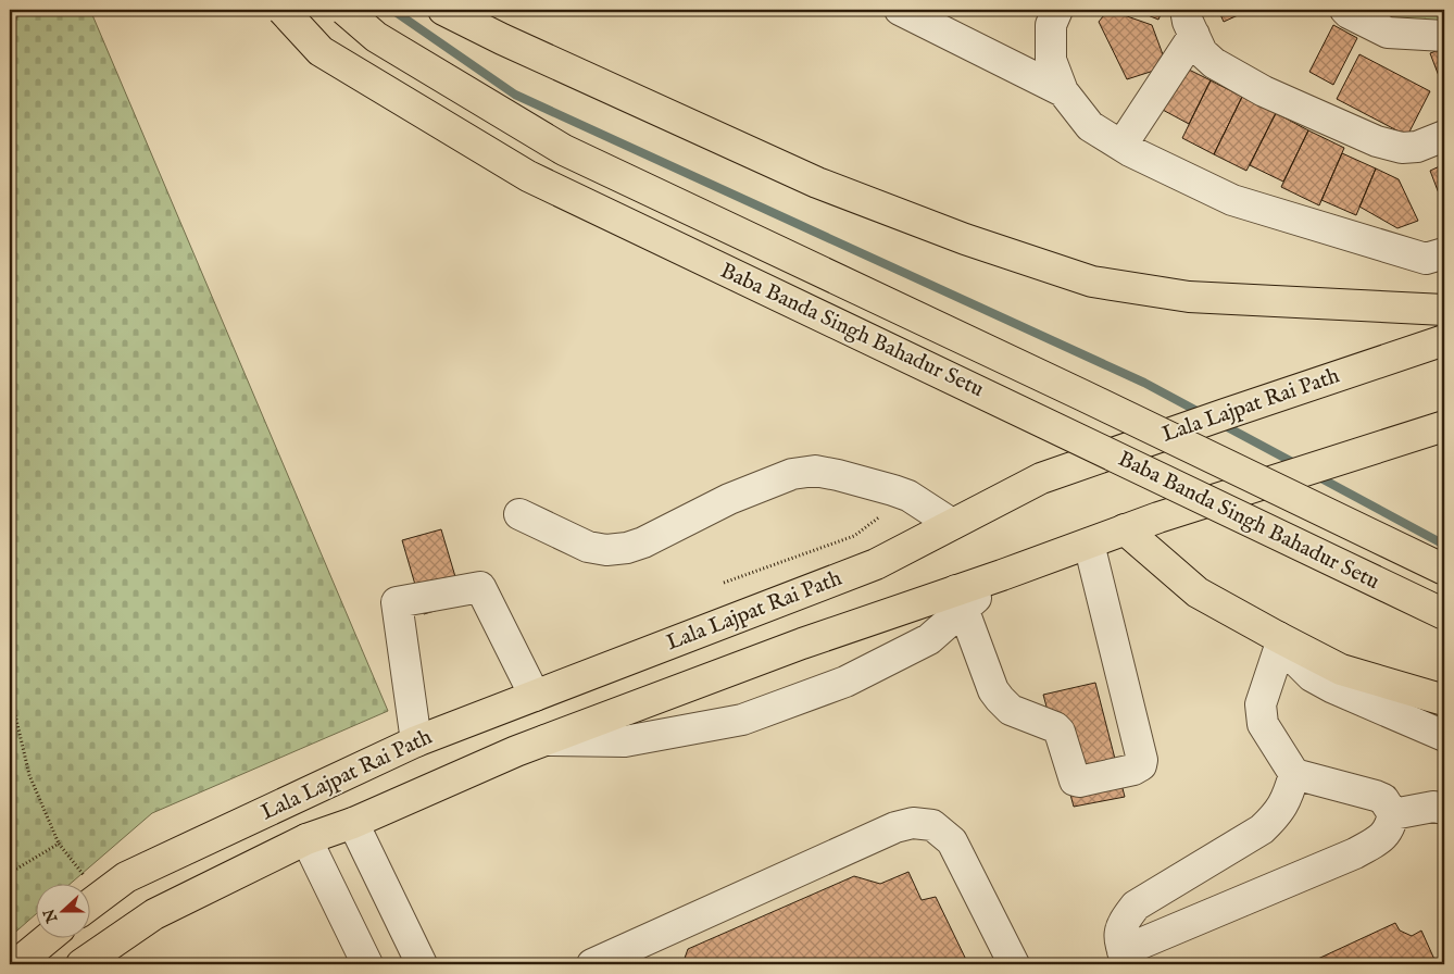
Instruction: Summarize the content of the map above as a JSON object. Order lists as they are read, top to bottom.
{
  "streets": {
    "main road": ["Baba Banda Singh Bahadur Setu", "Lala Lajpat Rai Path"]
  },
  "north": "left"
}
